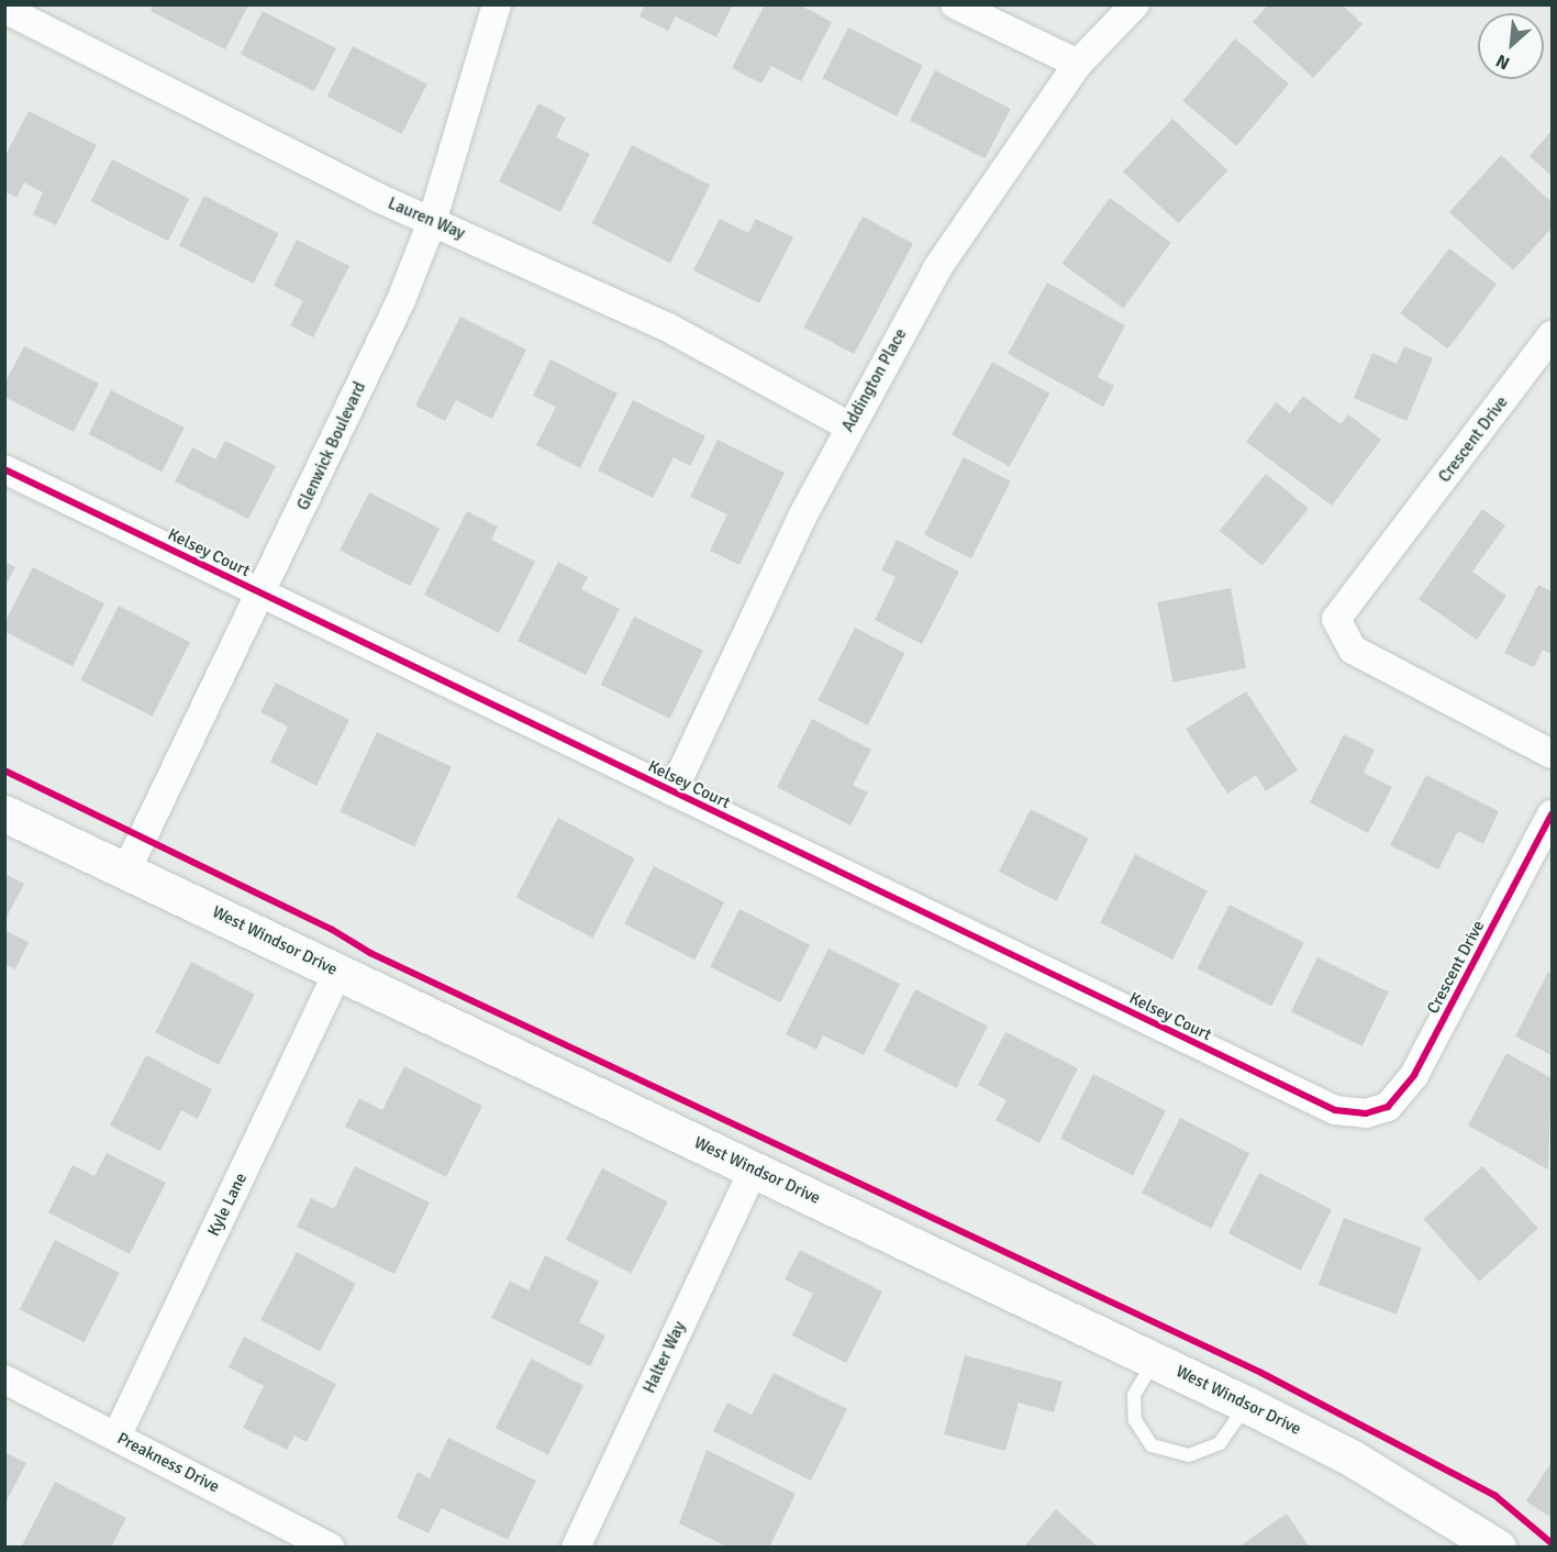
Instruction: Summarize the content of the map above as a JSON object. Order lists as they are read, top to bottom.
{
  "streets": {
    "street": [
      "Lauren Way",
      "Addington Place",
      "Crescent Drive",
      "Glenwick Boulevard",
      "Kelsey Court",
      "West Windsor Drive",
      "Kyle Lane",
      "Halter Way",
      "Preakness Drive"
    ]
  },
  "crossings": [
    ["Lauren Way", "Addington Place"],
    ["Lauren Way", "Glenwick Boulevard"],
    ["Addington Place", "Kelsey Court"],
    ["Crescent Drive", "Kelsey Court"],
    ["Glenwick Boulevard", "Kelsey Court"],
    ["Glenwick Boulevard", "West Windsor Drive"],
    ["West Windsor Drive", "Kyle Lane"],
    ["West Windsor Drive", "Halter Way"],
    ["Kyle Lane", "Preakness Drive"]
  ],
  "north": "bottom left"
}
